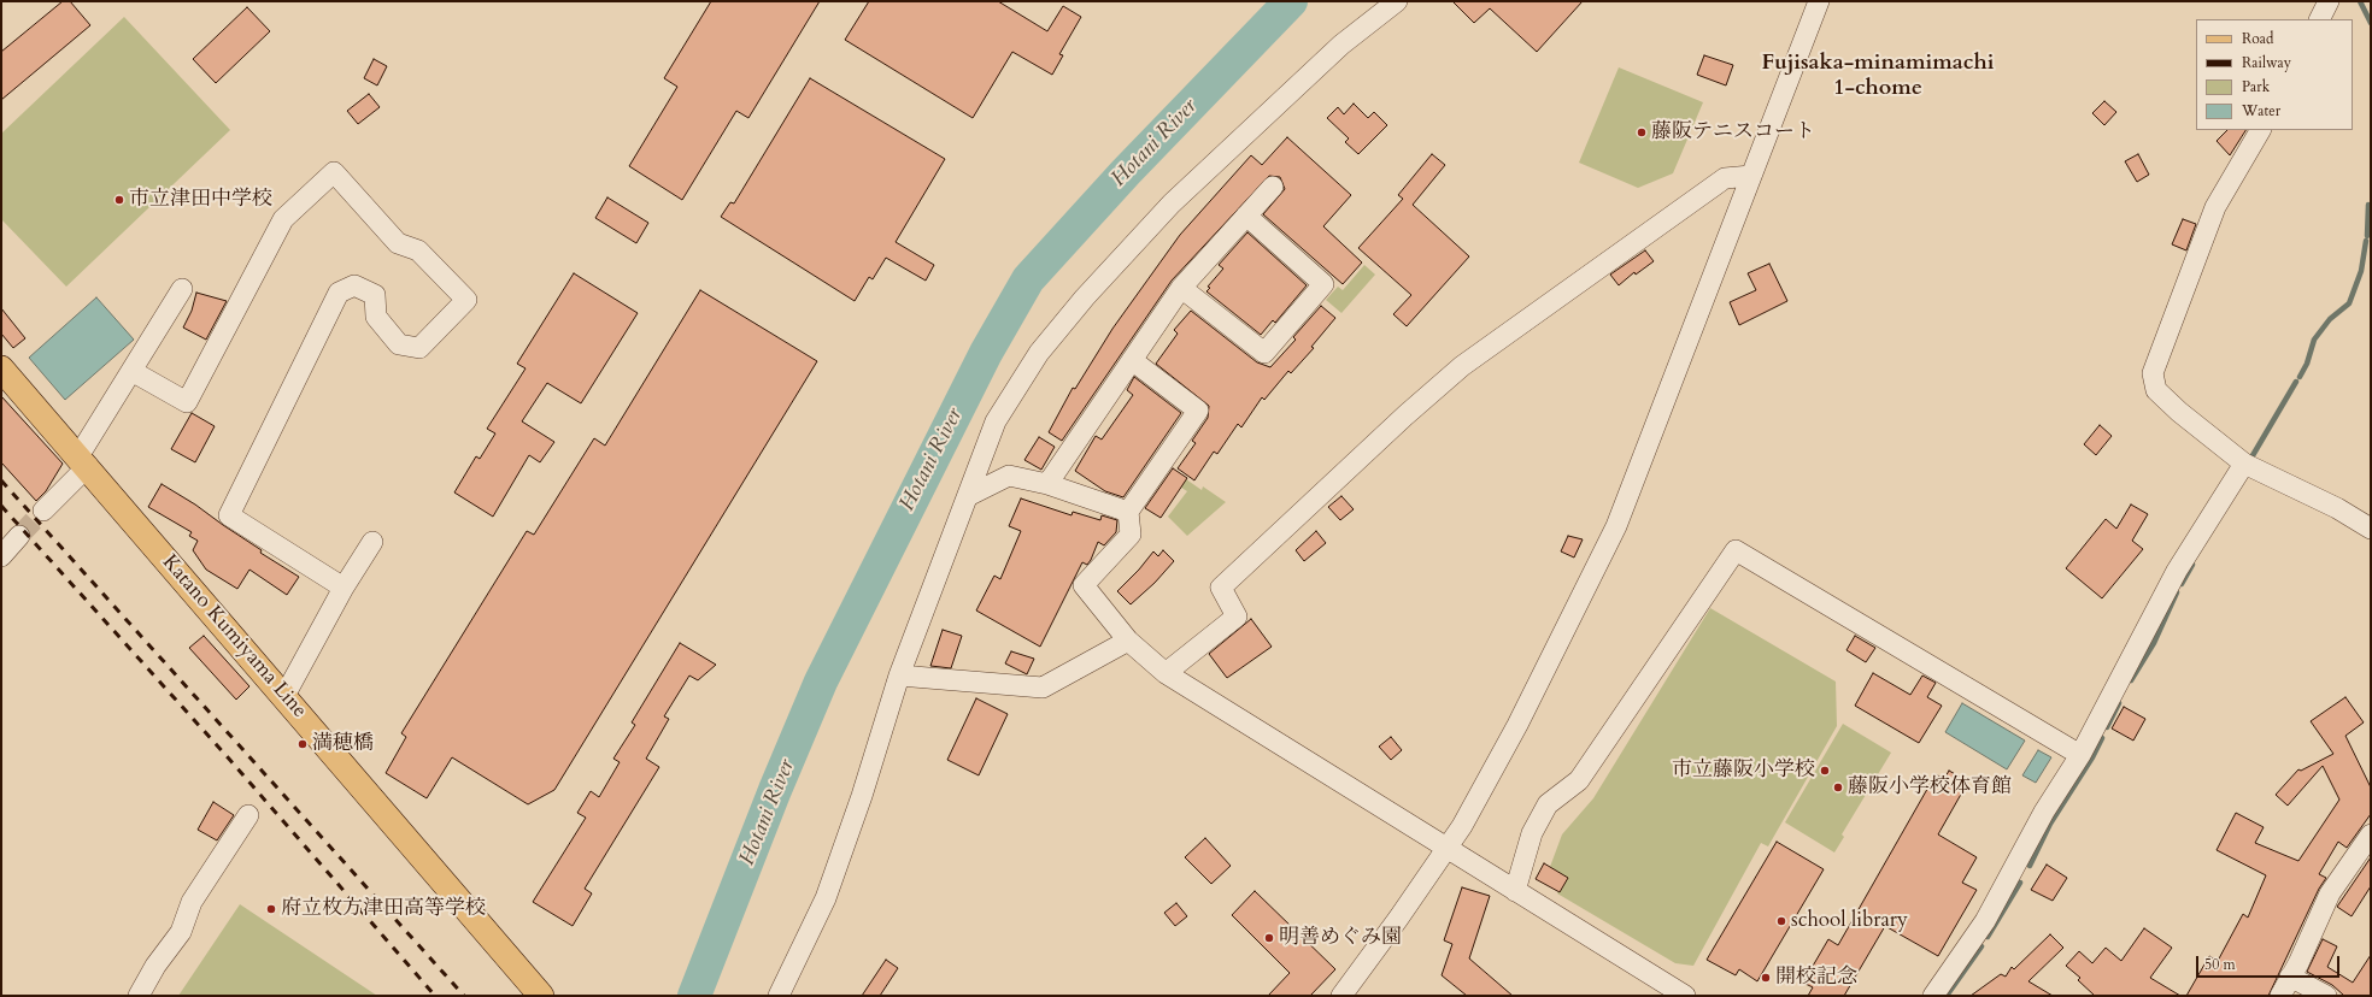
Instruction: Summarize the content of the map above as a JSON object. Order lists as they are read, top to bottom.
{
  "streets": {
    "main road": ["Katano Kumiyama Line"]
  },
  "districts": ["Fujisaka-minamimachi 1-chome"],
  "water": ["Hotani River"],
  "places": [
    "藤阪テニスコート",
    "市立津田中学校",
    "満穂橋",
    "市立藤阪小学校",
    "藤阪小学校体育館",
    "府立枚方津田高等学校",
    "school library",
    "明善めぐみ園",
    "開校記念"
  ],
  "legend": [
    "Road",
    "Railway",
    "Park",
    "Water"
  ],
  "scale_bar": "50 m"
}
